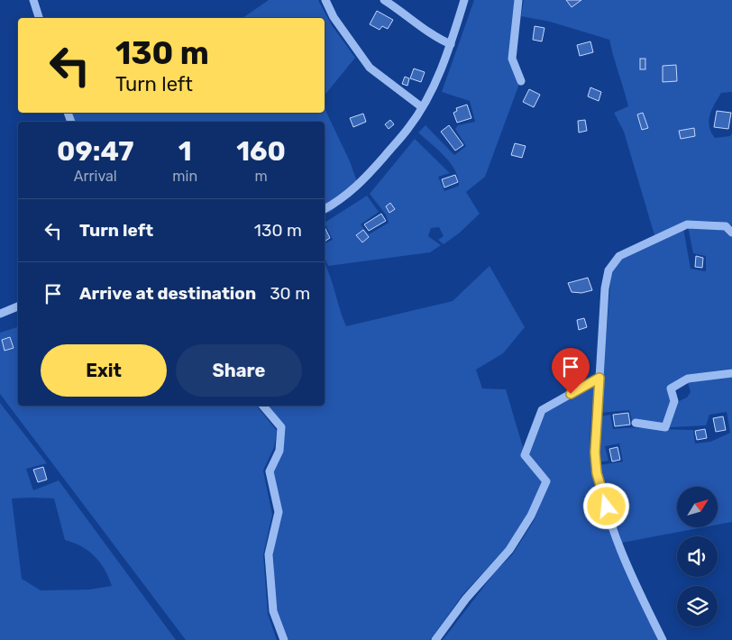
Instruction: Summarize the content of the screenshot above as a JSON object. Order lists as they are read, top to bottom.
{
  "north": "top right",
  "page": {
    "turn": ["130 m", "Turn left"],
    "eta": [
      "09:47",
      "Arrival",
      "1",
      "min",
      "160",
      "m"
    ],
    "list": [
      {
        "name": "Turn left",
        "value": "130 m"
      },
      {
        "name": "Arrive at destination",
        "value": "30 m"
      }
    ],
    "buttons": ["Exit", "Share"]
  }
}
